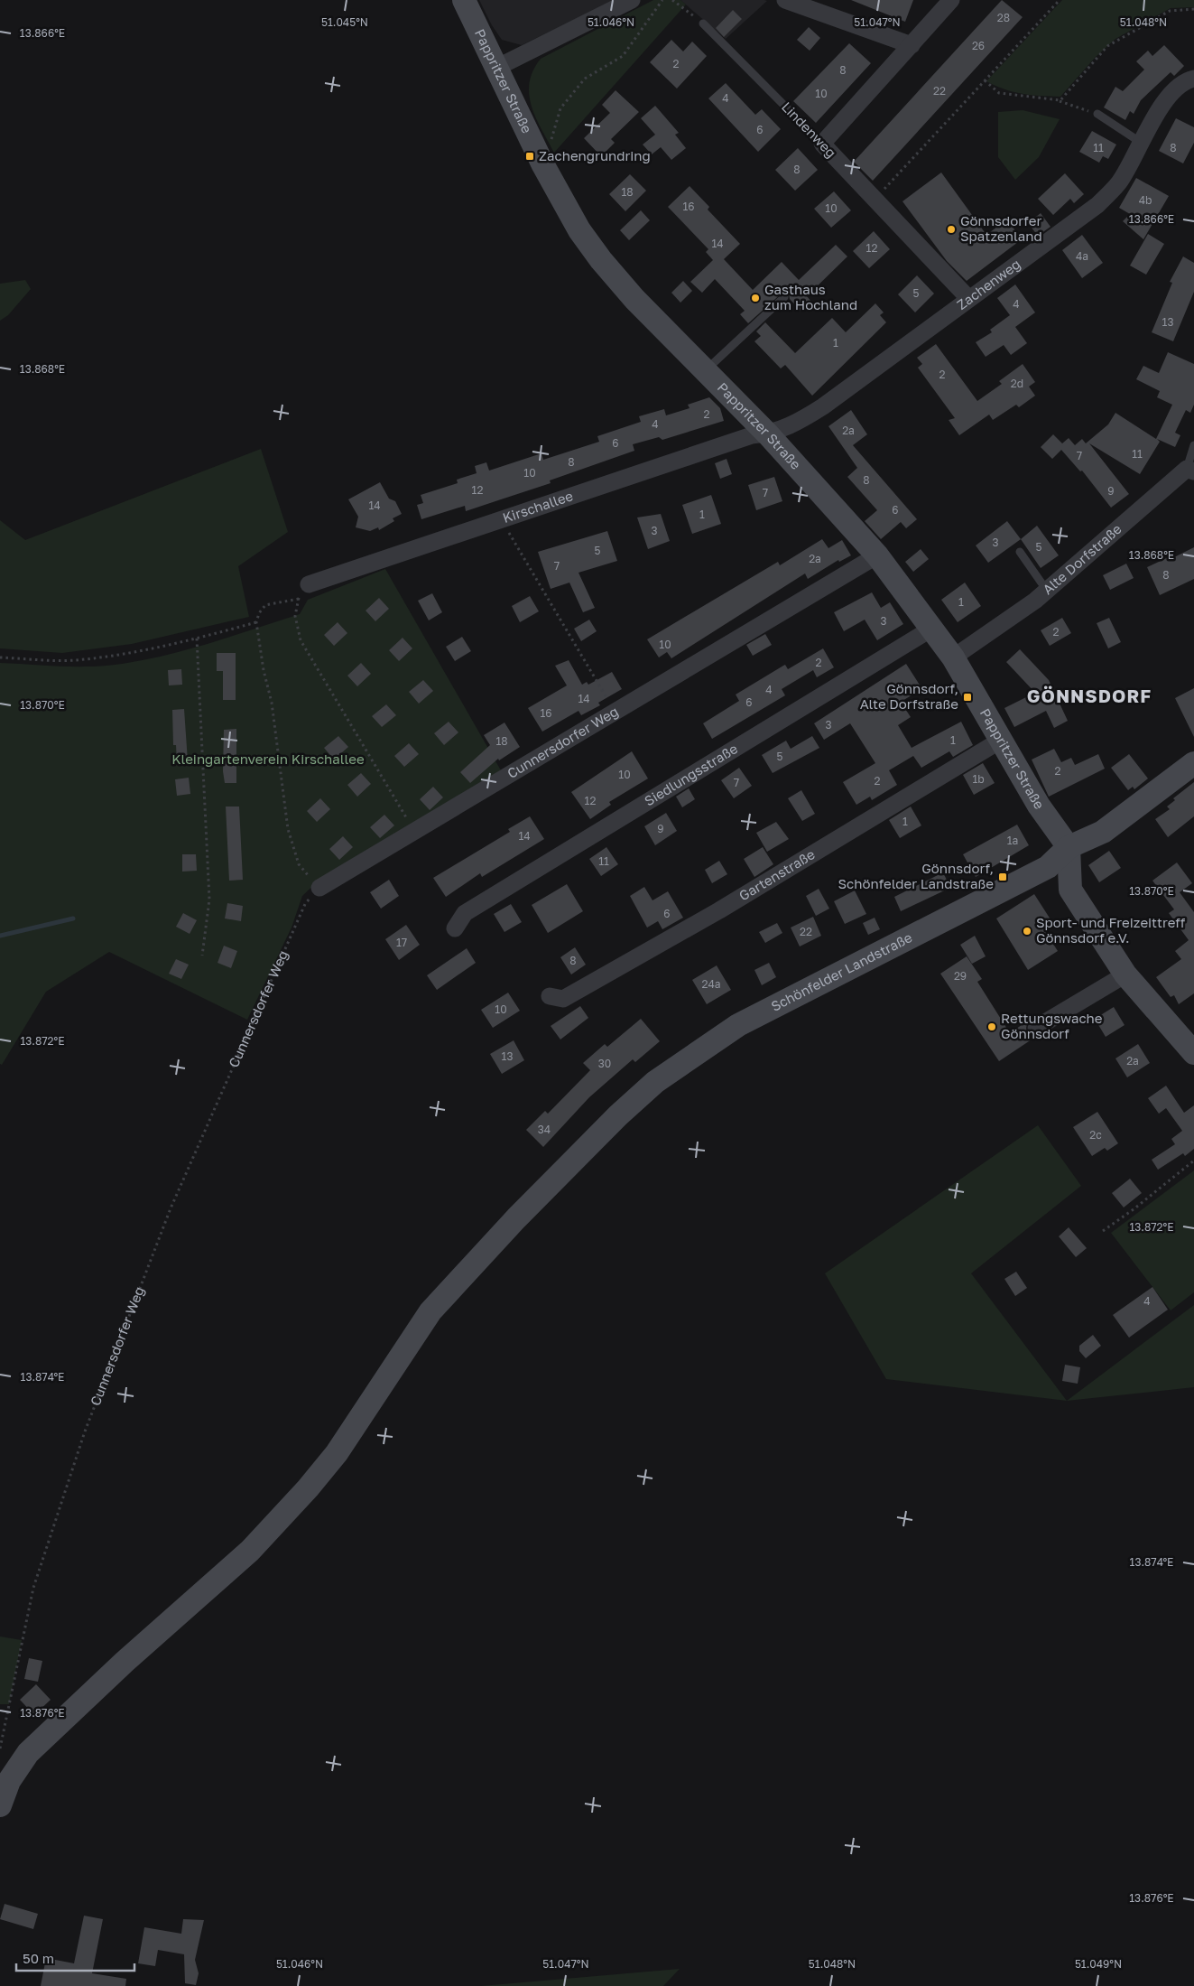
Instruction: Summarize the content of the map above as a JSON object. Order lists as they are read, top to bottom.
{
  "streets": {
    "street": [
      "Pappritzer Straße",
      "Lindenweg",
      "Zachenweg",
      "Kirschallee",
      "Alte Dorfstraße",
      "Cunnersdorfer Weg",
      "Siedlungsstraße",
      "Gartenstraße",
      "Schönfelder Landstraße"
    ]
  },
  "crossings": [
    ["Pappritzer Straße", "Zachenweg"],
    ["Pappritzer Straße", "Kirschallee"],
    ["Pappritzer Straße", "Alte Dorfstraße"],
    ["Pappritzer Straße", "Cunnersdorfer Weg"],
    ["Pappritzer Straße", "Siedlungsstraße"],
    ["Pappritzer Straße", "Gartenstraße"],
    ["Pappritzer Straße", "Schönfelder Landstraße"],
    ["Lindenweg", "Zachenweg"],
    ["Zachenweg", "Kirschallee"]
  ],
  "districts": ["GÖNNSDORF"],
  "parks": ["Kleingartenverein Kirschallee"],
  "places": {
    "transit": ["Zachengrundring", "Gönnsdorf, Alte Dorfstraße", "Gönnsdorf, Schönfelder Landstraße"],
    "other": [
      "Gönnsdorfer Spatzenland",
      "Gasthaus zum Hochland",
      "Sport- und Freizeittreff Gönnsdorf e.V.",
      "Rettungswache Gönnsdorf"
    ]
  },
  "house_numbers": [
    "28",
    "26",
    "2",
    "8",
    "22",
    "10",
    "4",
    "6",
    "11",
    "8",
    "8",
    "18",
    "4b",
    "16",
    "10",
    "14",
    "12",
    "4a",
    "5",
    "4",
    "13",
    "1",
    "2",
    "2d",
    "2",
    "4",
    "2a",
    "6",
    "11",
    "7",
    "8",
    "10",
    "8",
    "12",
    "9",
    "7",
    "14",
    "6",
    "1",
    "3",
    "3",
    "5",
    "5",
    "2a",
    "7",
    "8",
    "1",
    "3",
    "2",
    "10",
    "2",
    "4",
    "14",
    "6",
    "16",
    "3",
    "1",
    "18",
    "5",
    "2",
    "10",
    "1b",
    "2",
    "7",
    "12",
    "1",
    "9",
    "14",
    "1a",
    "11",
    "6",
    "22",
    "17",
    "8",
    "29",
    "24a",
    "10",
    "13",
    "2a",
    "30",
    "34",
    "2c",
    "4"
  ],
  "scale_bar": "50 m",
  "coordinates": [
    "51.045°N",
    "51.046°N",
    "51.047°N",
    "51.048°N",
    "13.866°E",
    "13.868°E",
    "13.870°E",
    "13.872°E",
    "13.874°E",
    "13.876°E",
    "51.049°N"
  ]
}
